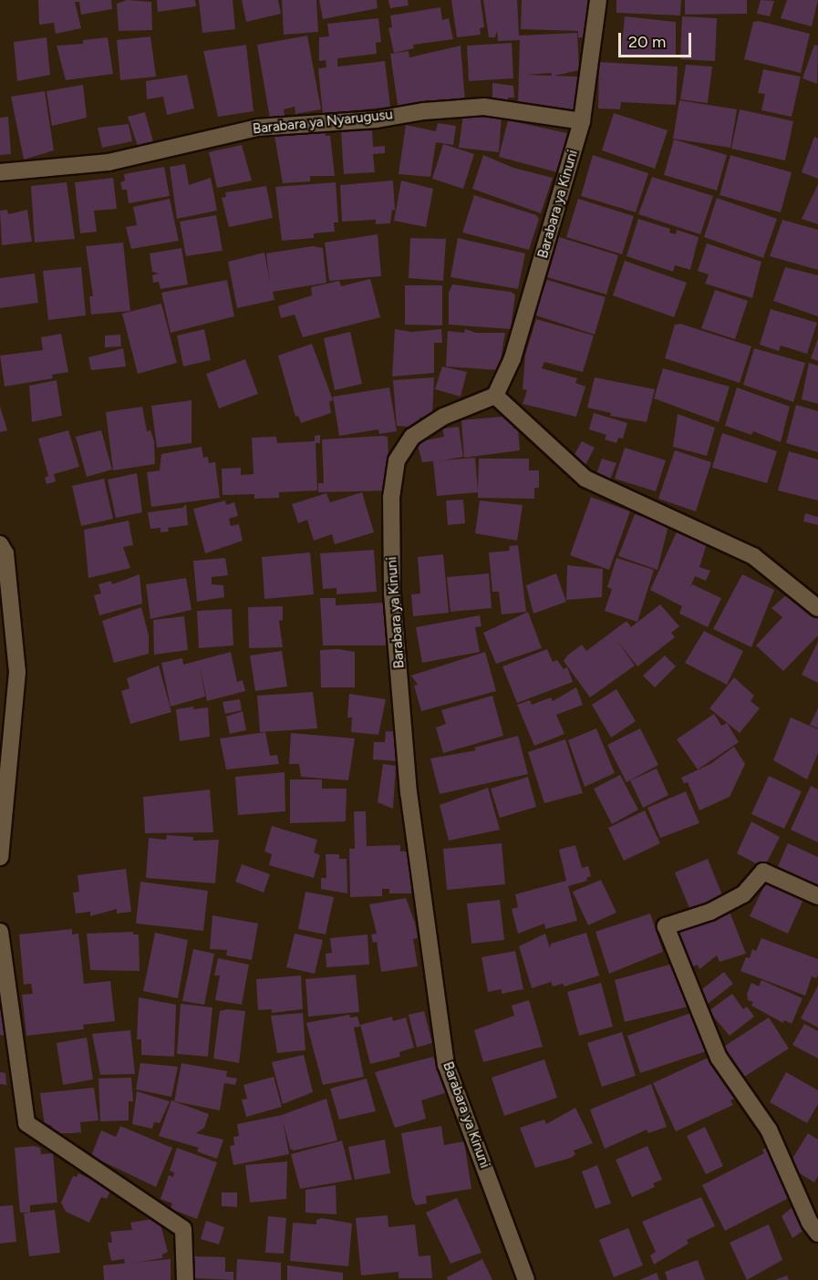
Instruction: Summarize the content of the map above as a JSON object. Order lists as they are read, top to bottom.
{
  "streets": {
    "street": ["Barabara ya Nyarugusu", "Barabara ya Kinuni"]
  },
  "crossings": [
    ["Barabara ya Nyarugusu", "Barabara ya Kinuni"]
  ],
  "scale_bar": "20 m"
}
